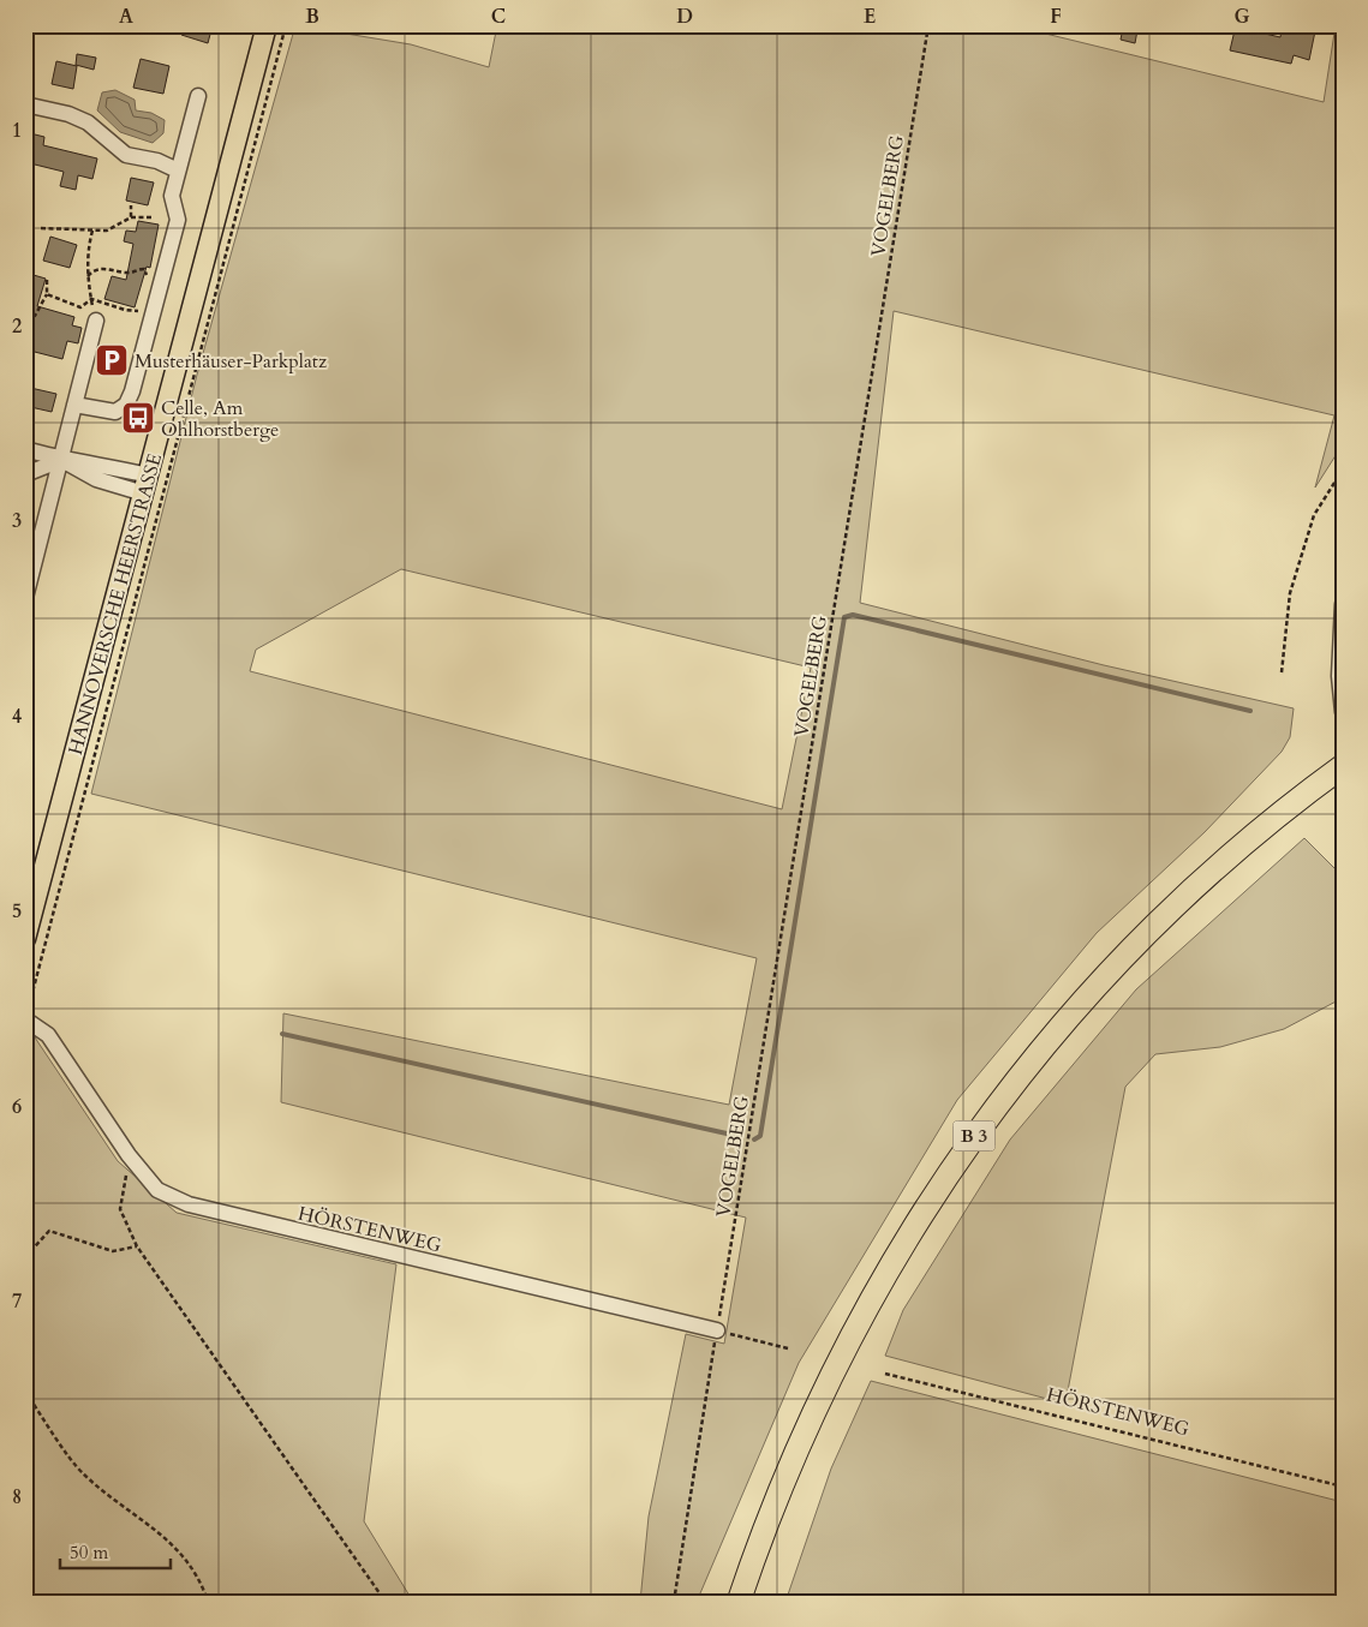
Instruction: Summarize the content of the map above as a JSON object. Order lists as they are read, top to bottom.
{
  "streets": {
    "highway": ["B 3"],
    "main road": ["HANNOVERSCHE HEERSTRASSE"],
    "street": ["HÖRSTENWEG"],
    "path": ["VOGELBERG"]
  },
  "crossings": [
    ["VOGELBERG", "HÖRSTENWEG"]
  ],
  "places": {
    "parking": ["Musterhäuser-Parkplatz"],
    "bus stop": ["Celle, Am Ohlhorstberge"]
  },
  "scale_bar": "50 m",
  "grid": {
    "columns": [
      "A",
      "B",
      "C",
      "D",
      "E",
      "F",
      "G"
    ],
    "rows": [
      "1",
      "2",
      "3",
      "4",
      "5",
      "6",
      "7",
      "8"
    ]
  }
}
